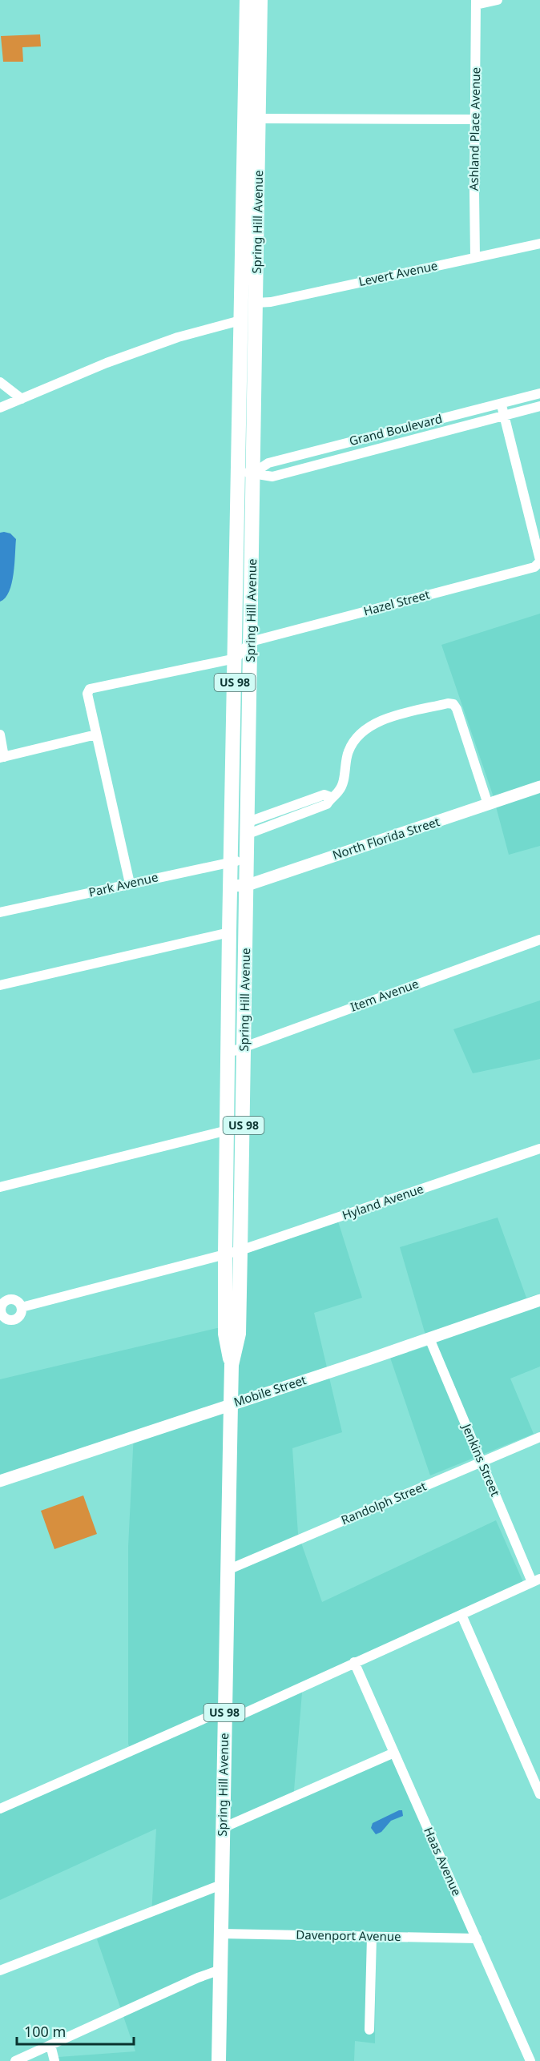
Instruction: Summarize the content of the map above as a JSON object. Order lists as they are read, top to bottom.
{
  "streets": {
    "main road": ["Spring Hill Avenue", "US 98"],
    "street": [
      "Ashland Place Avenue",
      "Levert Avenue",
      "Grand Boulevard",
      "Hazel Street",
      "North Florida Street",
      "Park Avenue",
      "Item Avenue",
      "Hyland Avenue",
      "Mobile Street",
      "Jenkins Street",
      "Randolph Street",
      "Haas Avenue",
      "Davenport Avenue"
    ]
  },
  "crossings": [
    ["Ashland Place Avenue", "Levert Avenue"],
    ["Spring Hill Avenue", "Levert Avenue"],
    ["Spring Hill Avenue", "Grand Boulevard"],
    ["Spring Hill Avenue", "Hazel Street"],
    ["Spring Hill Avenue", "North Florida Street"],
    ["Spring Hill Avenue", "Park Avenue"],
    ["Spring Hill Avenue", "Item Avenue"],
    ["Spring Hill Avenue", "Hyland Avenue"],
    ["Spring Hill Avenue", "Mobile Street"],
    ["Spring Hill Avenue", "Randolph Street"],
    ["Spring Hill Avenue", "Davenport Avenue"],
    ["Mobile Street", "Jenkins Street"],
    ["Jenkins Street", "Randolph Street"],
    ["Haas Avenue", "Davenport Avenue"]
  ],
  "scale_bar": "100 m"
}
